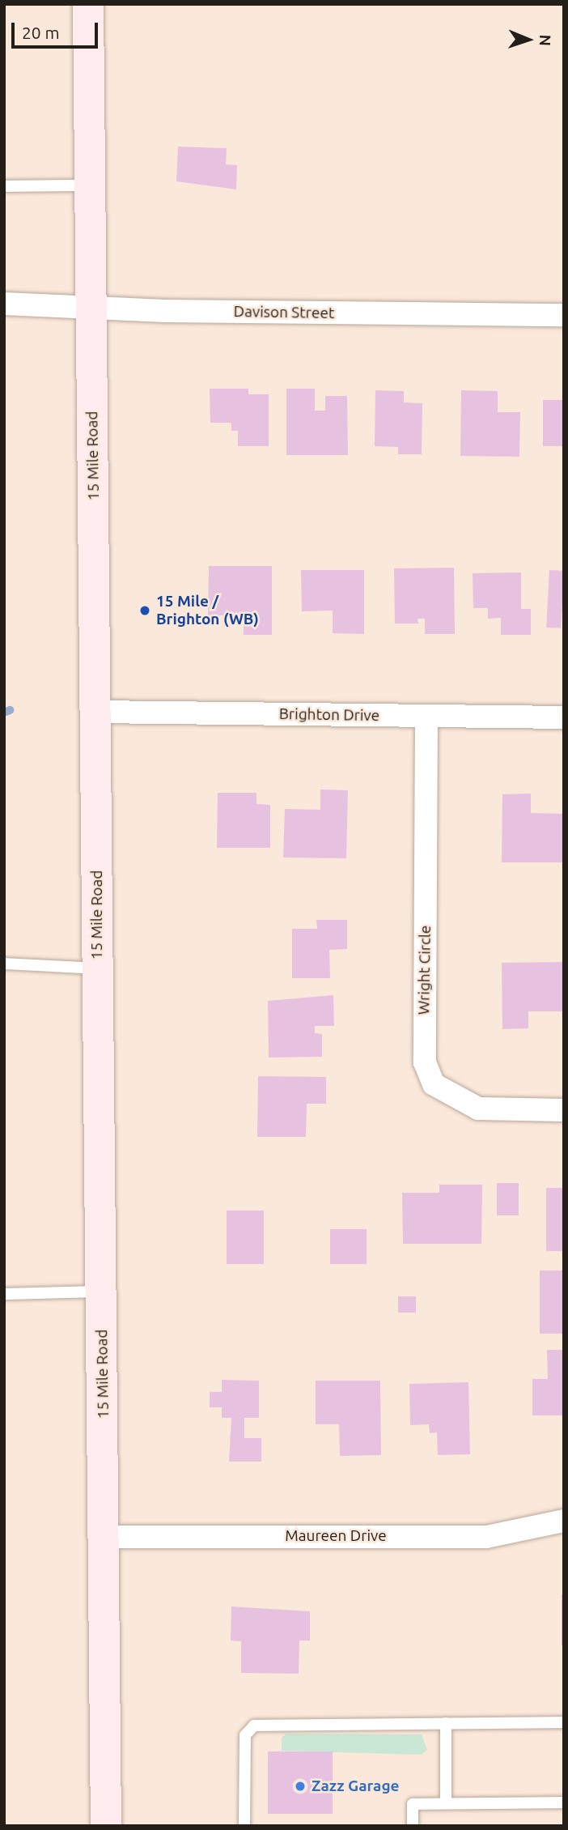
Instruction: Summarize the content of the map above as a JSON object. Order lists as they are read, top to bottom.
{
  "streets": {
    "main road": ["15 Mile Road"],
    "street": [
      "Davison Street",
      "Brighton Drive",
      "Wright Circle",
      "Maureen Drive"
    ]
  },
  "crossings": [
    ["Davison Street", "15 Mile Road"],
    ["15 Mile Road", "Brighton Drive"],
    ["15 Mile Road", "Maureen Drive"],
    ["Brighton Drive", "Wright Circle"]
  ],
  "places": ["15 Mile / Brighton (WB)", "Zazz Garage"],
  "scale_bar": "20 m",
  "north": "right"
}
